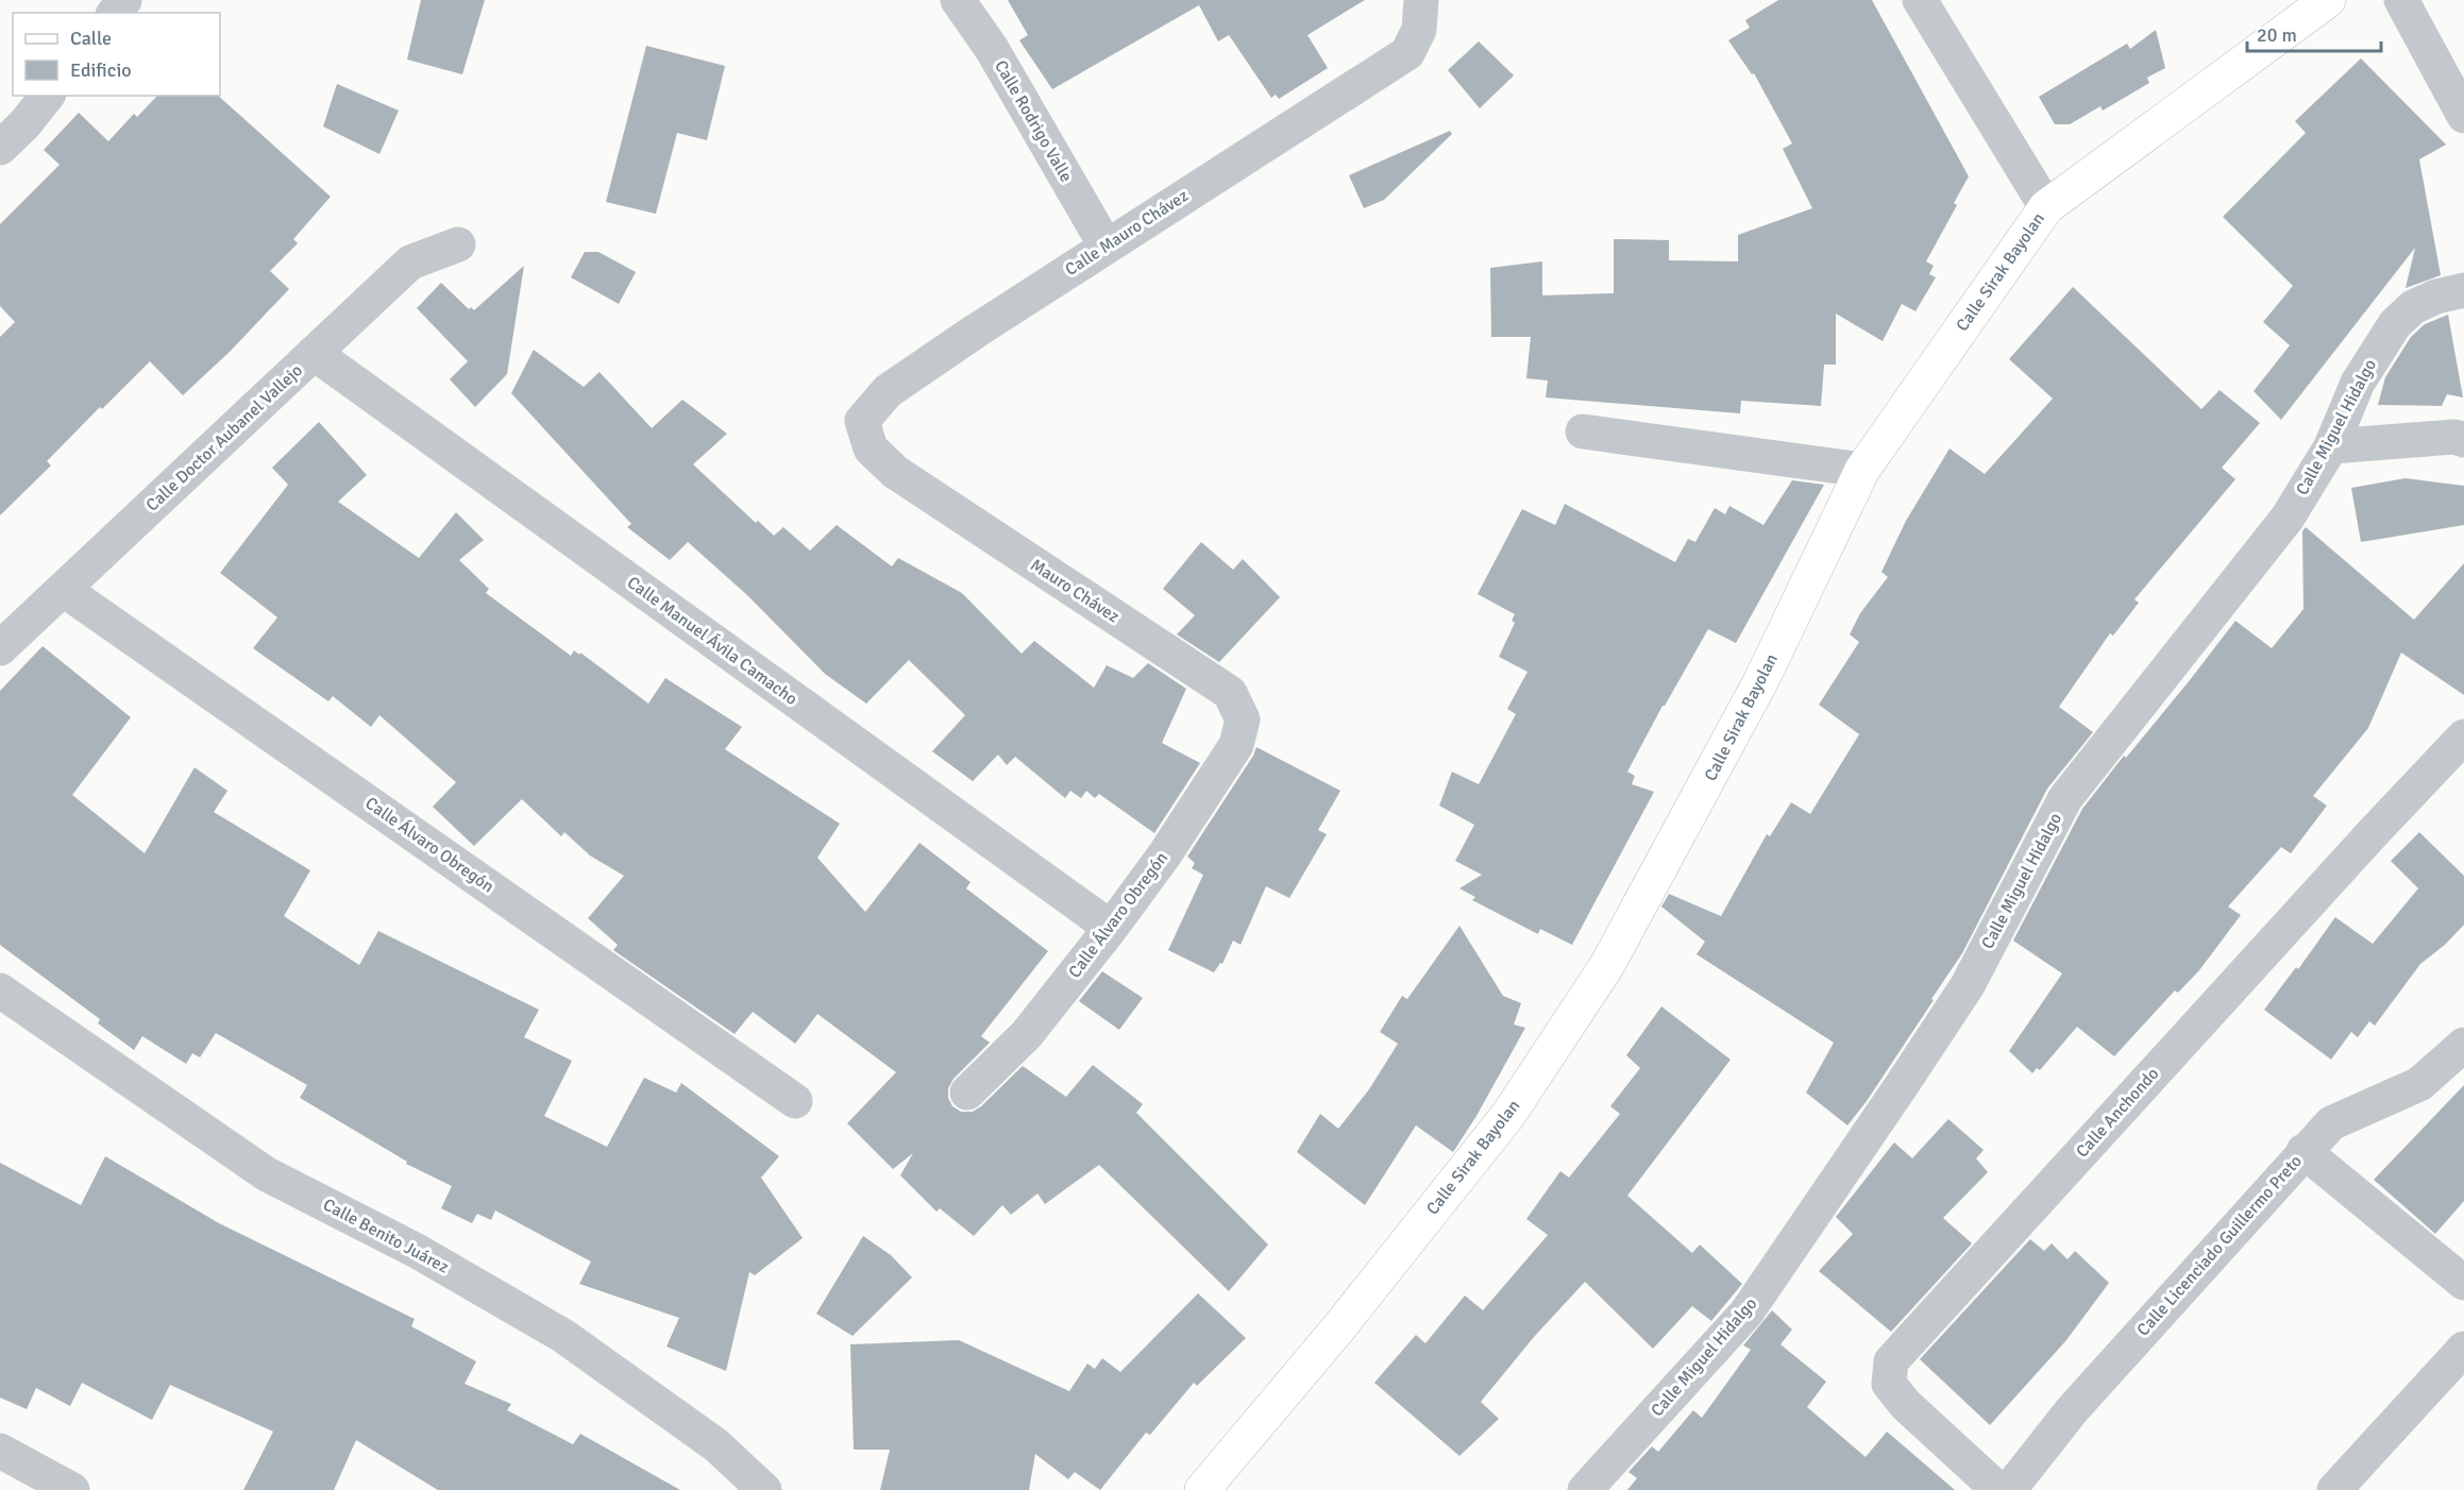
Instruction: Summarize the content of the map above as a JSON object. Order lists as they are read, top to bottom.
{
  "streets": {
    "main road": ["Calle Sirak Bayolan"],
    "street": [
      "Calle Rodrigo Valle",
      "Calle Mauro Chávez",
      "Calle Miguel Hidalgo",
      "Calle Doctor Aubanel Vallejo",
      "Mauro Chávez",
      "Calle Manuel Ávila Camacho",
      "Calle Álvaro Obregón",
      "Calle Anchondo",
      "Calle Benito Juárez",
      "Calle Licenciado Guillermo Preto"
    ]
  },
  "crossings": [
    ["Calle Rodrigo Valle", "Calle Mauro Chávez"],
    ["Calle Mauro Chávez", "Mauro Chávez"],
    ["Calle Doctor Aubanel Vallejo", "Calle Manuel Ávila Camacho"],
    ["Calle Doctor Aubanel Vallejo", "Calle Álvaro Obregón"],
    ["Mauro Chávez", "Calle Álvaro Obregón"],
    ["Calle Manuel Ávila Camacho", "Calle Álvaro Obregón"]
  ],
  "legend": ["Calle", "Edificio"],
  "scale_bar": "20 m"
}
